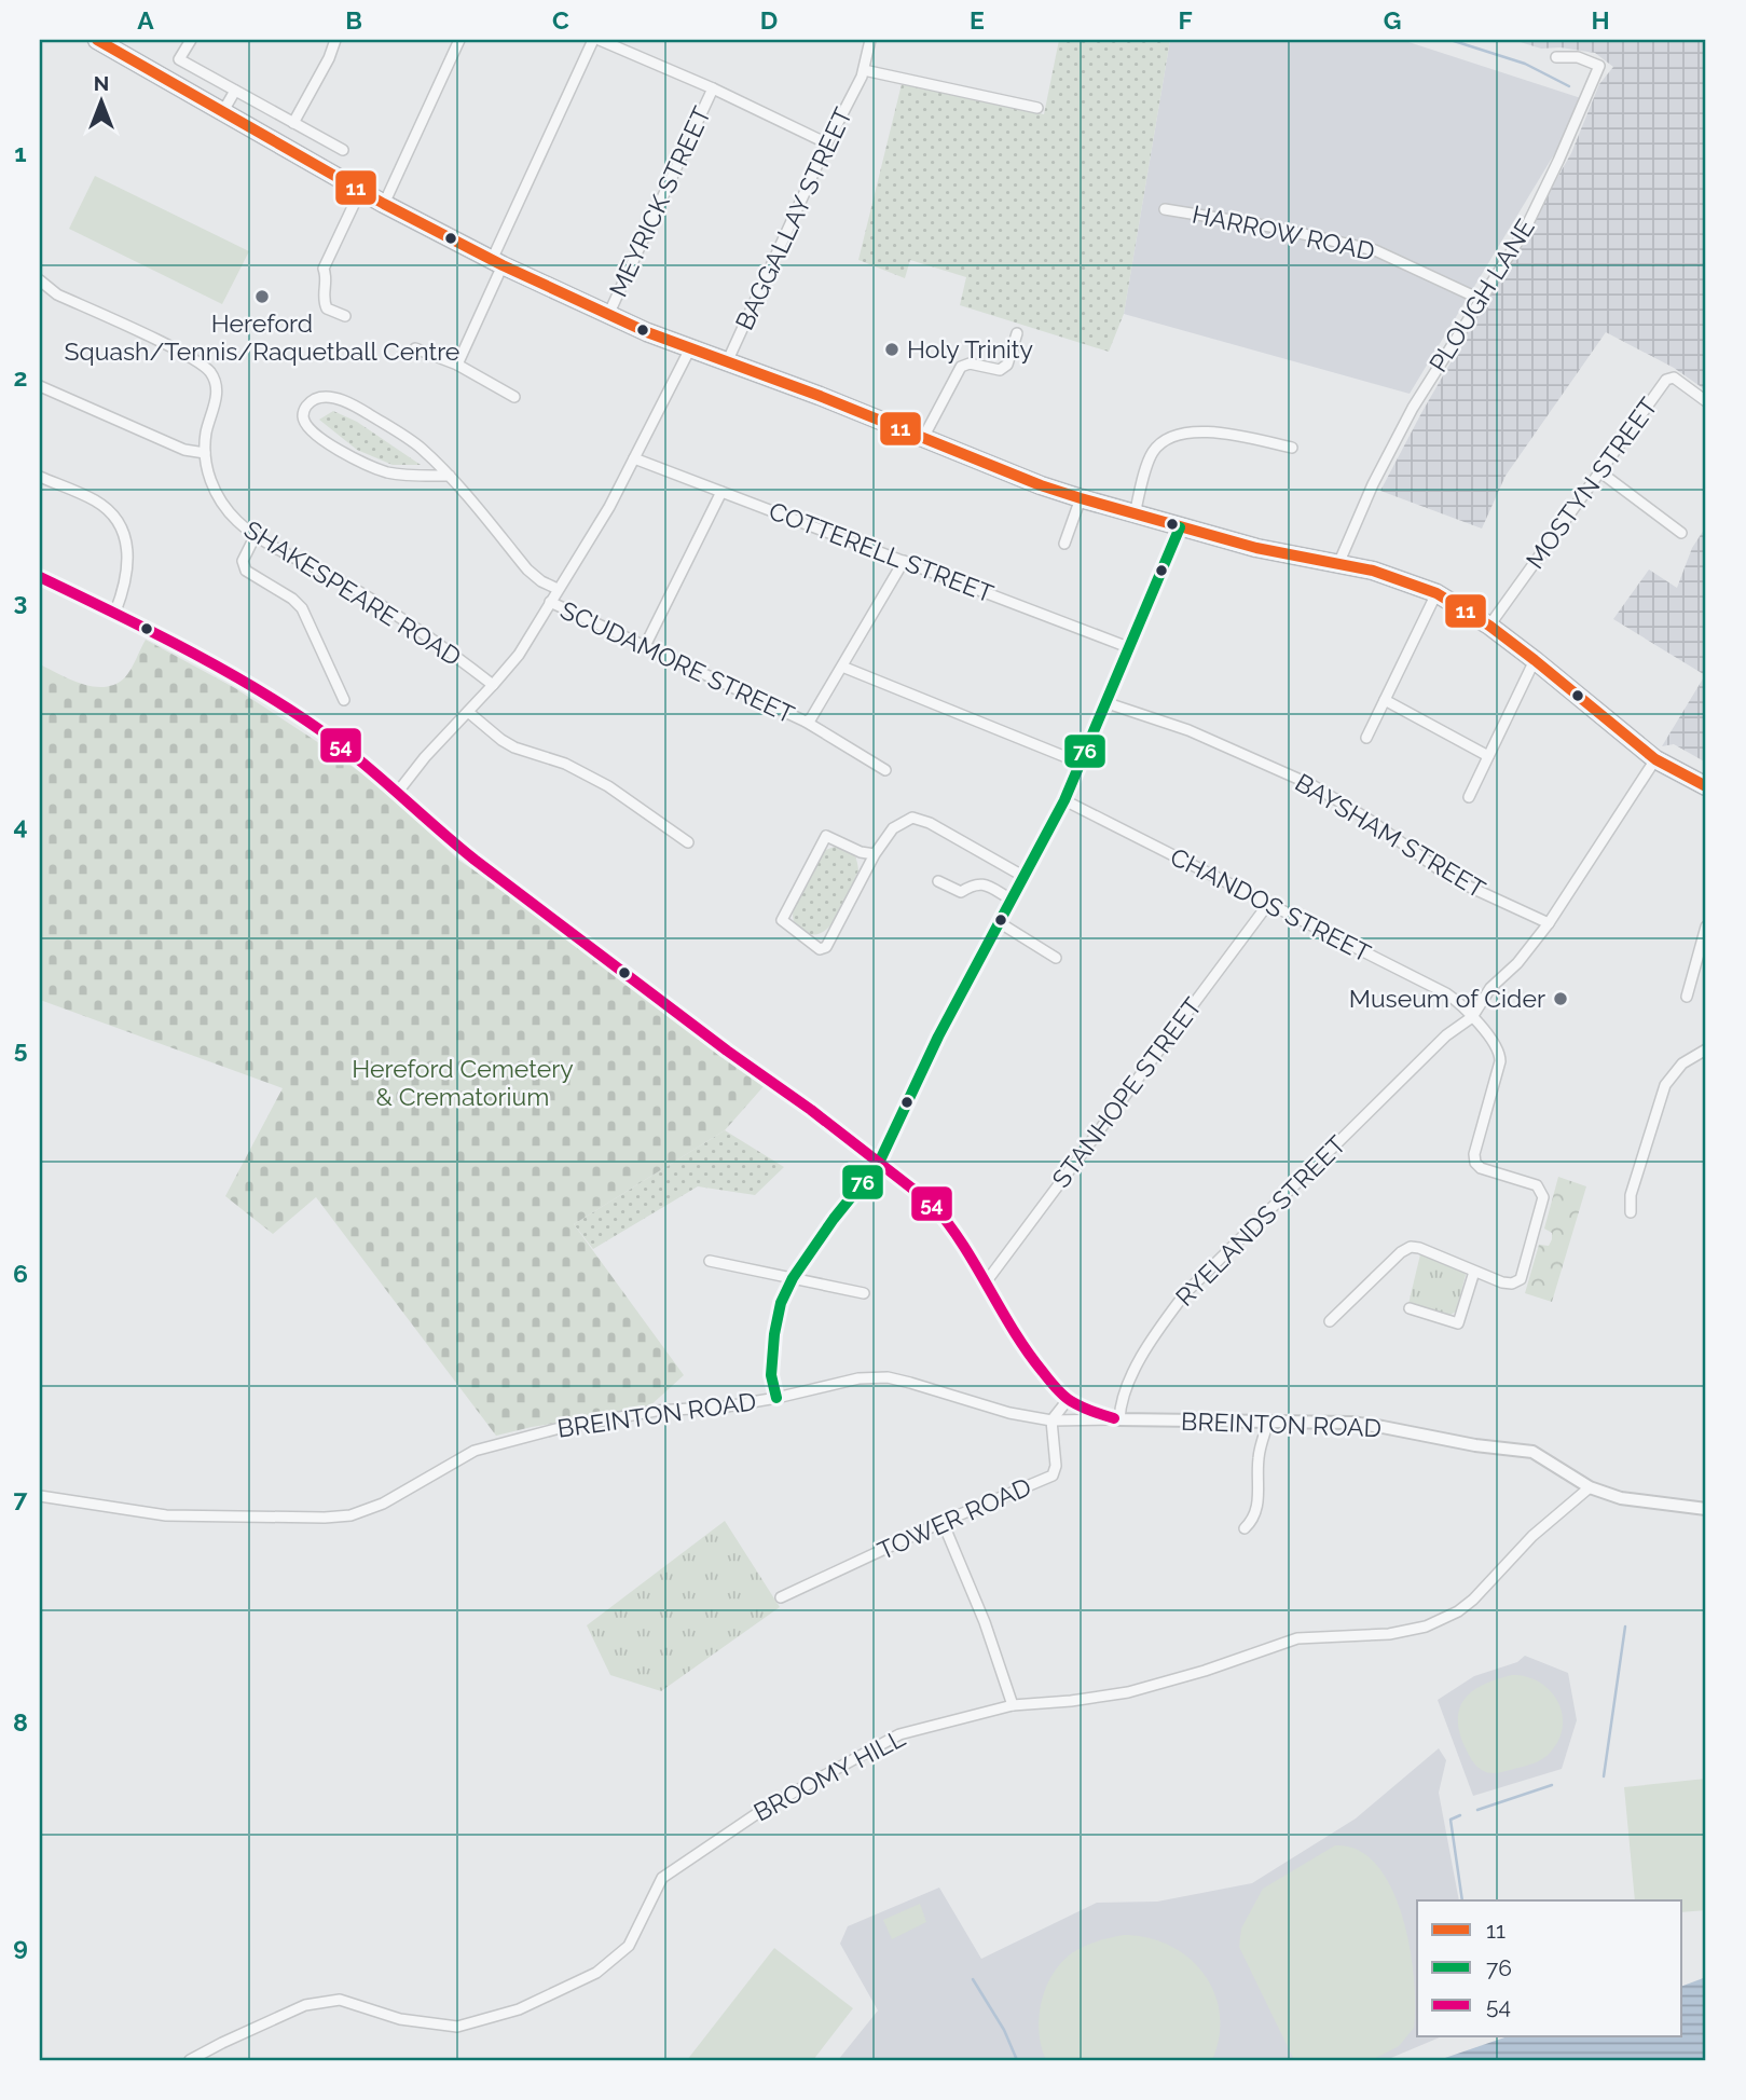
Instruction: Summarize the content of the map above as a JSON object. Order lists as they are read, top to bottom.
{
  "streets": {
    "street": [
      "MEYRICK STREET",
      "BAGGALLAY STREET",
      "HARROW ROAD",
      "PLOUGH LANE",
      "MOSTYN STREET",
      "COTTERELL STREET",
      "SHAKESPEARE ROAD",
      "SCUDAMORE STREET",
      "BAYSHAM STREET",
      "CHANDOS STREET",
      "STANHOPE STREET",
      "RYELANDS STREET",
      "BREINTON ROAD",
      "TOWER ROAD",
      "BROOMY HILL"
    ]
  },
  "crossings": [
    ["HARROW ROAD", "PLOUGH LANE"],
    ["BAYSHAM STREET", "RYELANDS STREET"],
    ["CHANDOS STREET", "STANHOPE STREET"],
    ["CHANDOS STREET", "RYELANDS STREET"],
    ["RYELANDS STREET", "BREINTON ROAD"],
    ["BREINTON ROAD", "TOWER ROAD"],
    ["BREINTON ROAD", "BROOMY HILL"]
  ],
  "parks": ["Hereford Cemetery & Crematorium"],
  "places": ["Hereford Squash/Tennis/Raquetball Centre", "Holy Trinity", "Museum of Cider"],
  "lines": ["transit line 11", "transit line 76", "transit line 54"],
  "legend": ["11", "76", "54"],
  "north": "top",
  "grid": {
    "columns": [
      "A",
      "B",
      "C",
      "D",
      "E",
      "F",
      "G",
      "H"
    ],
    "rows": [
      "1",
      "2",
      "3",
      "4",
      "5",
      "6",
      "7",
      "8",
      "9"
    ]
  }
}
